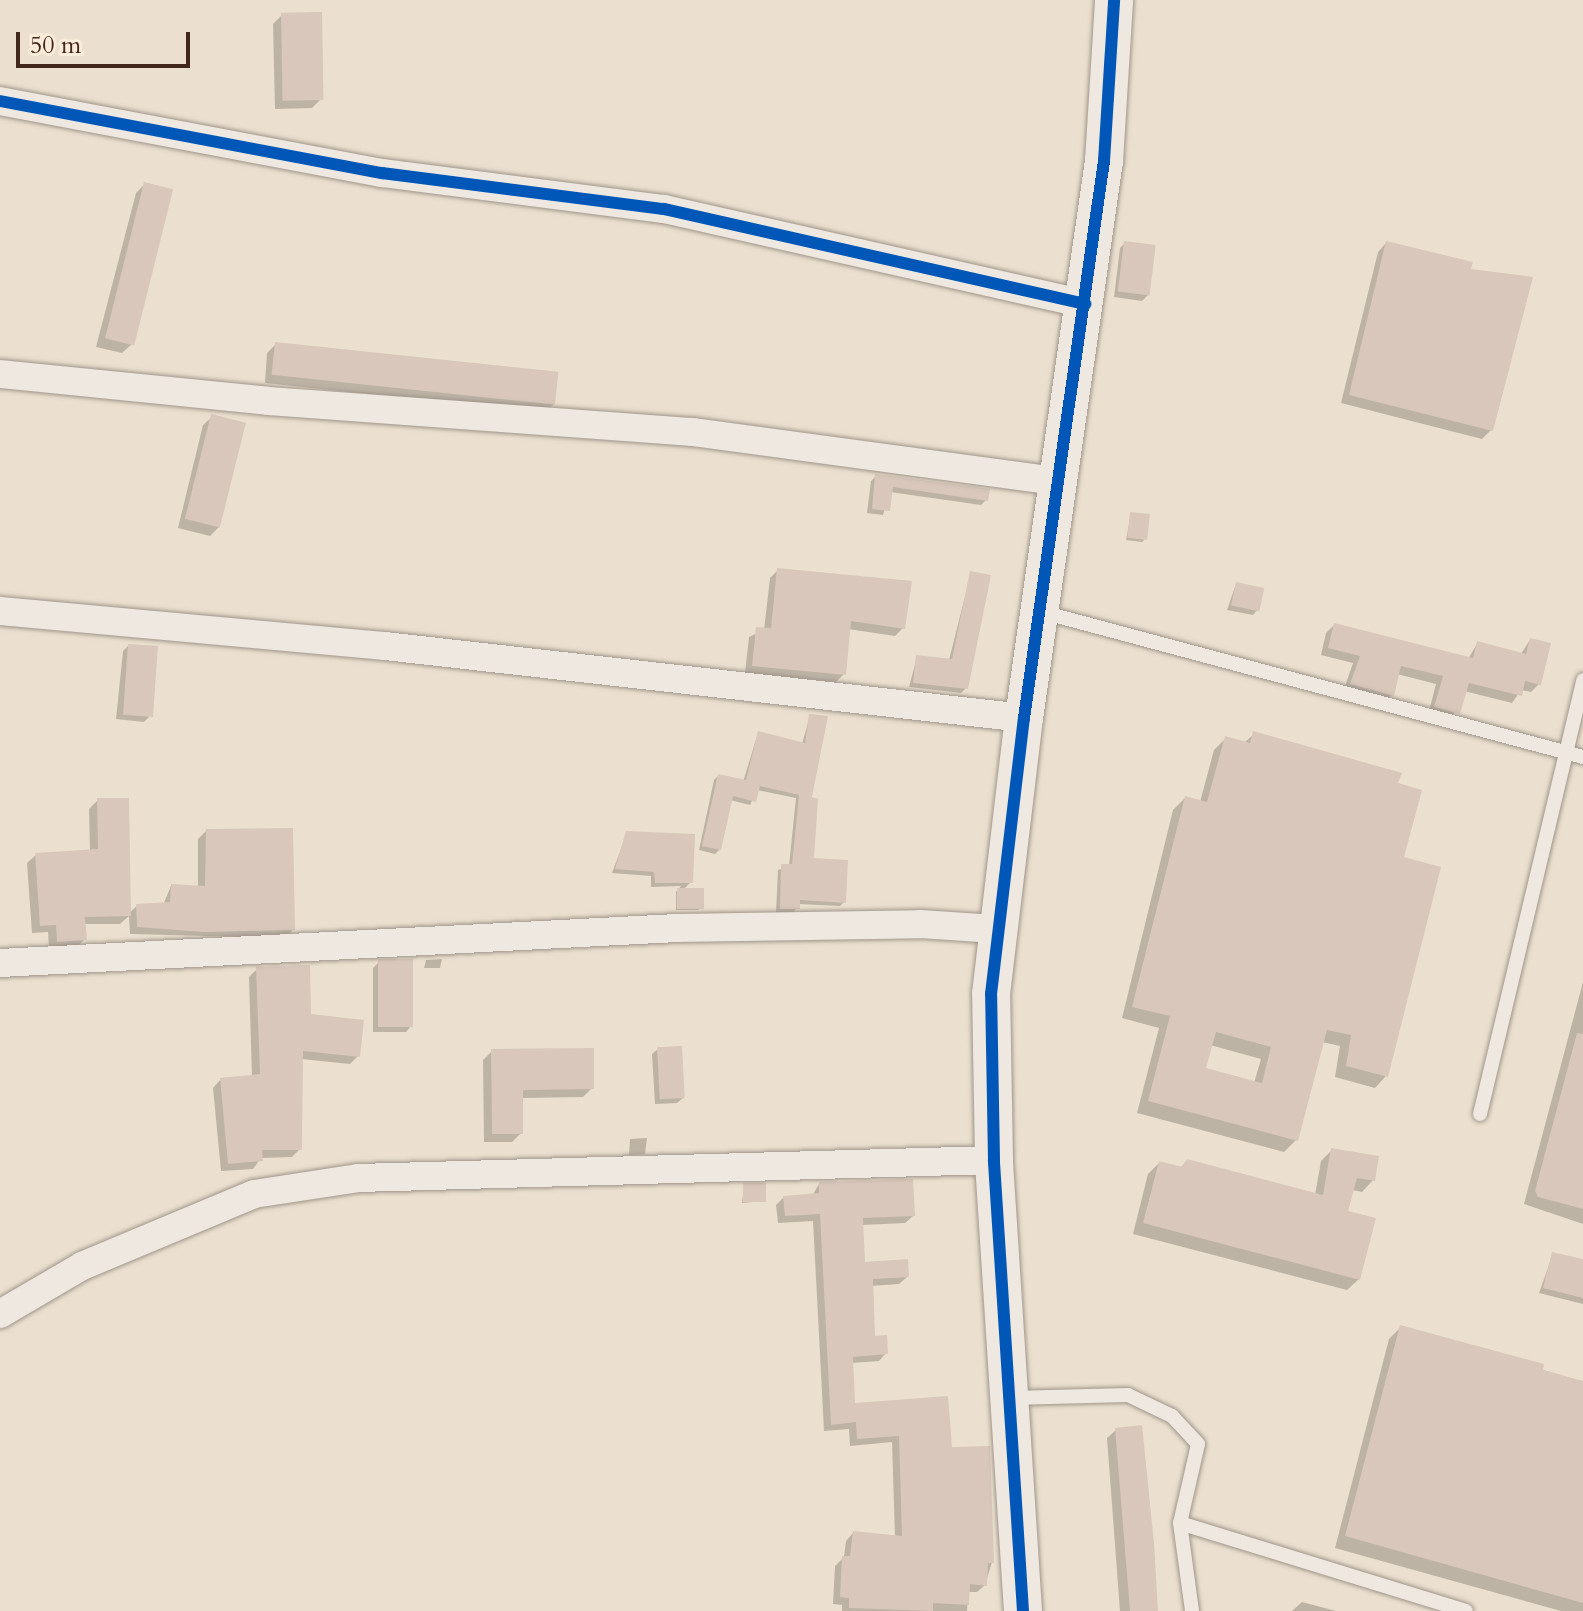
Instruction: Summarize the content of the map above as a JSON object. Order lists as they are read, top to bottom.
{
  "scale_bar": "50 m"
}
